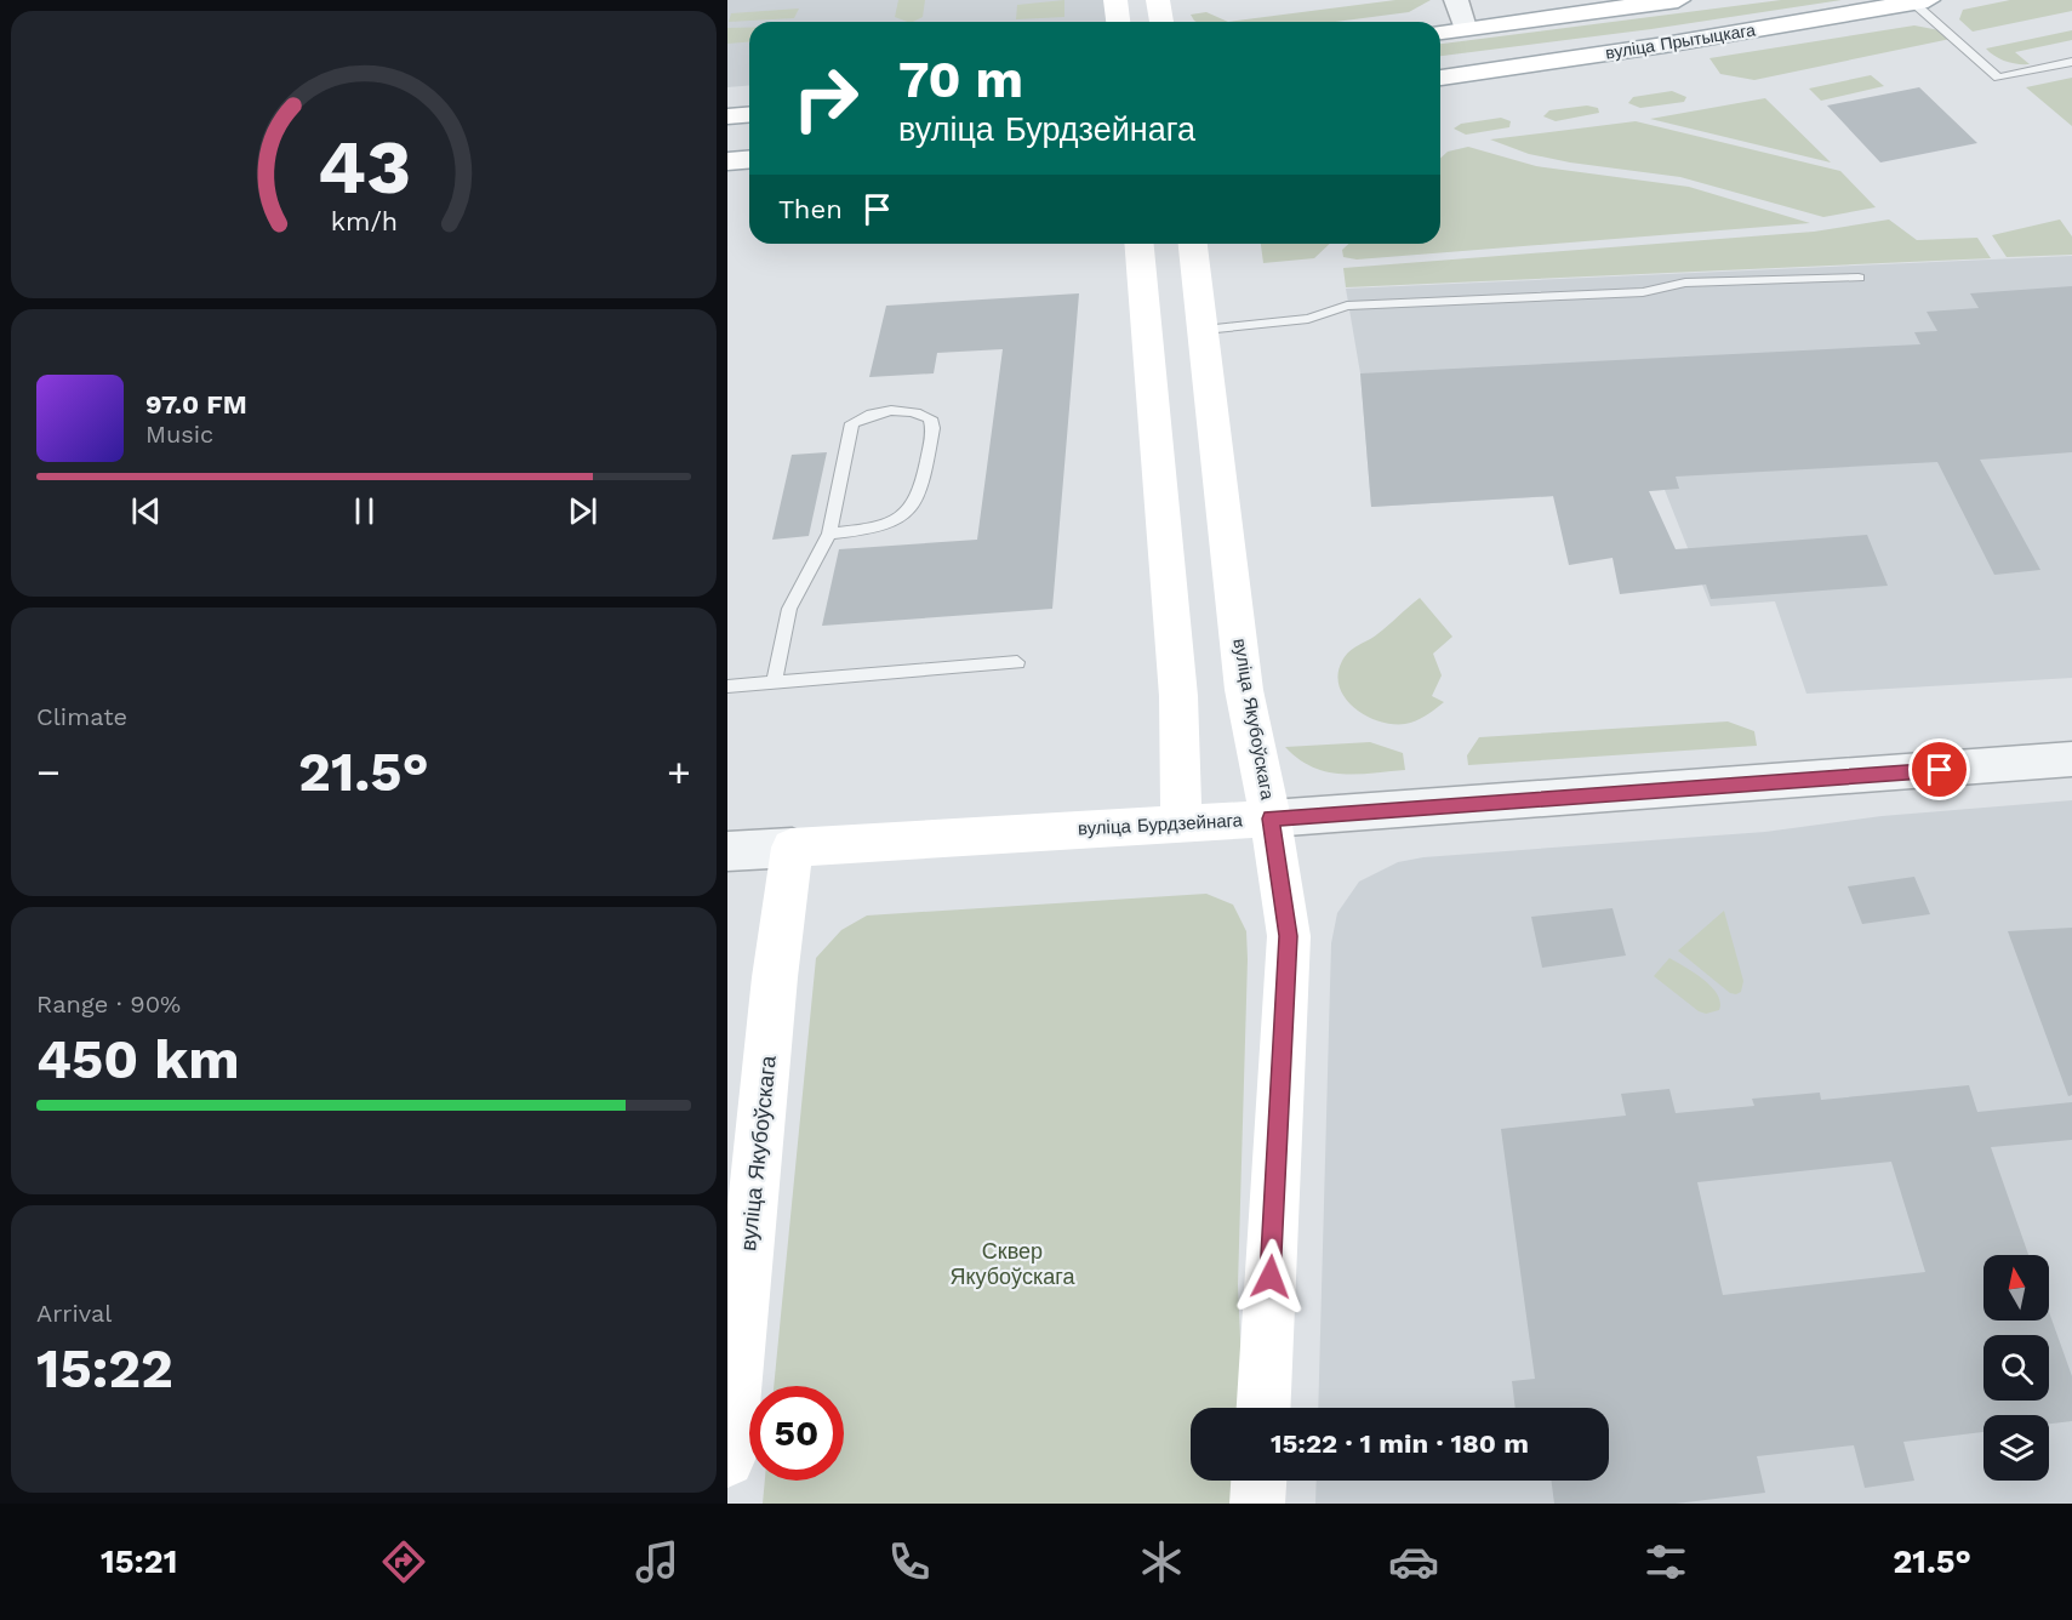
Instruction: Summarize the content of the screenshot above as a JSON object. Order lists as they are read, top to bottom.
{
  "streets": {
    "main road": ["вуліца Прытыцкага", "вуліца Якубоўскага", "вуліца Бурдзейнага"]
  },
  "crossings": [
    ["вуліца Якубоўскага", "вуліца Бурдзейнага"]
  ],
  "parks": ["Сквер Якубоўскага"],
  "north": "top",
  "page": {
    "turn": ["70 m", "вуліца Бурдзейнага"],
    "then": "Then",
    "song": ["97.0 FM", "Music"],
    "tile": [
      "Climate",
      ["Range · 90%", "450 km"],
      ["Arrival", "15:22"]
    ],
    "heat": ["−", "21.5°", "+"],
    "limit": "50",
    "trip": "15:22 · 1 min · 180 m",
    "tabs": ["15:21", "21.5°"],
    "gauge": ["43", "km/h"]
  }
}
